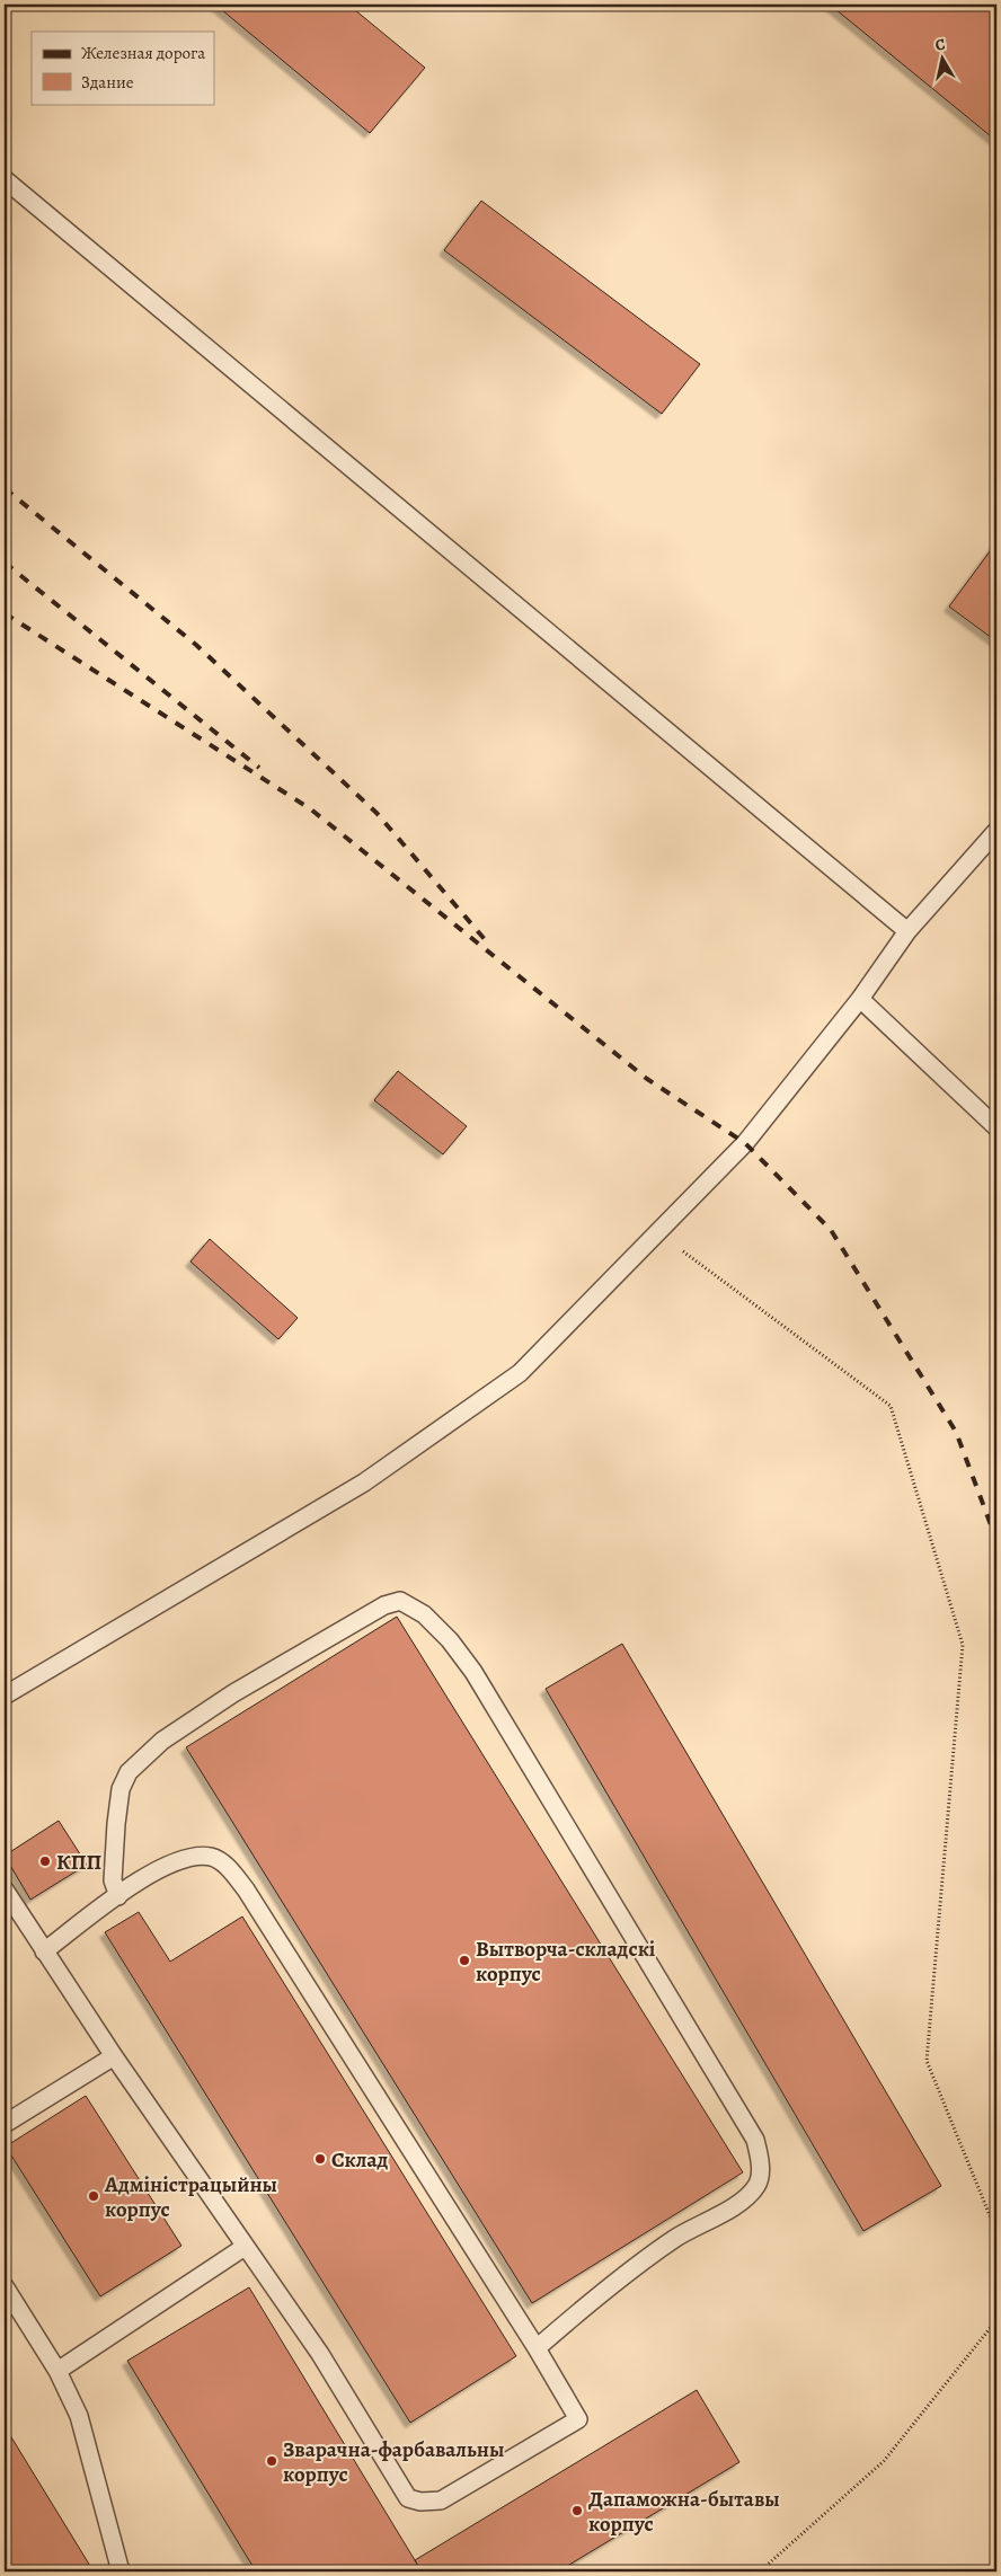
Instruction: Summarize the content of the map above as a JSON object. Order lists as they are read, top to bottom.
{
  "places": [
    "КПП",
    "Вытворча-складскі корпус",
    "Склад",
    "Адміністрацыйны корпус",
    "Зварачна-фарбавальны корпус",
    "Дапаможна-бытавы корпус"
  ],
  "legend": ["Железная дорога", "Здание"],
  "north": "top"
}
